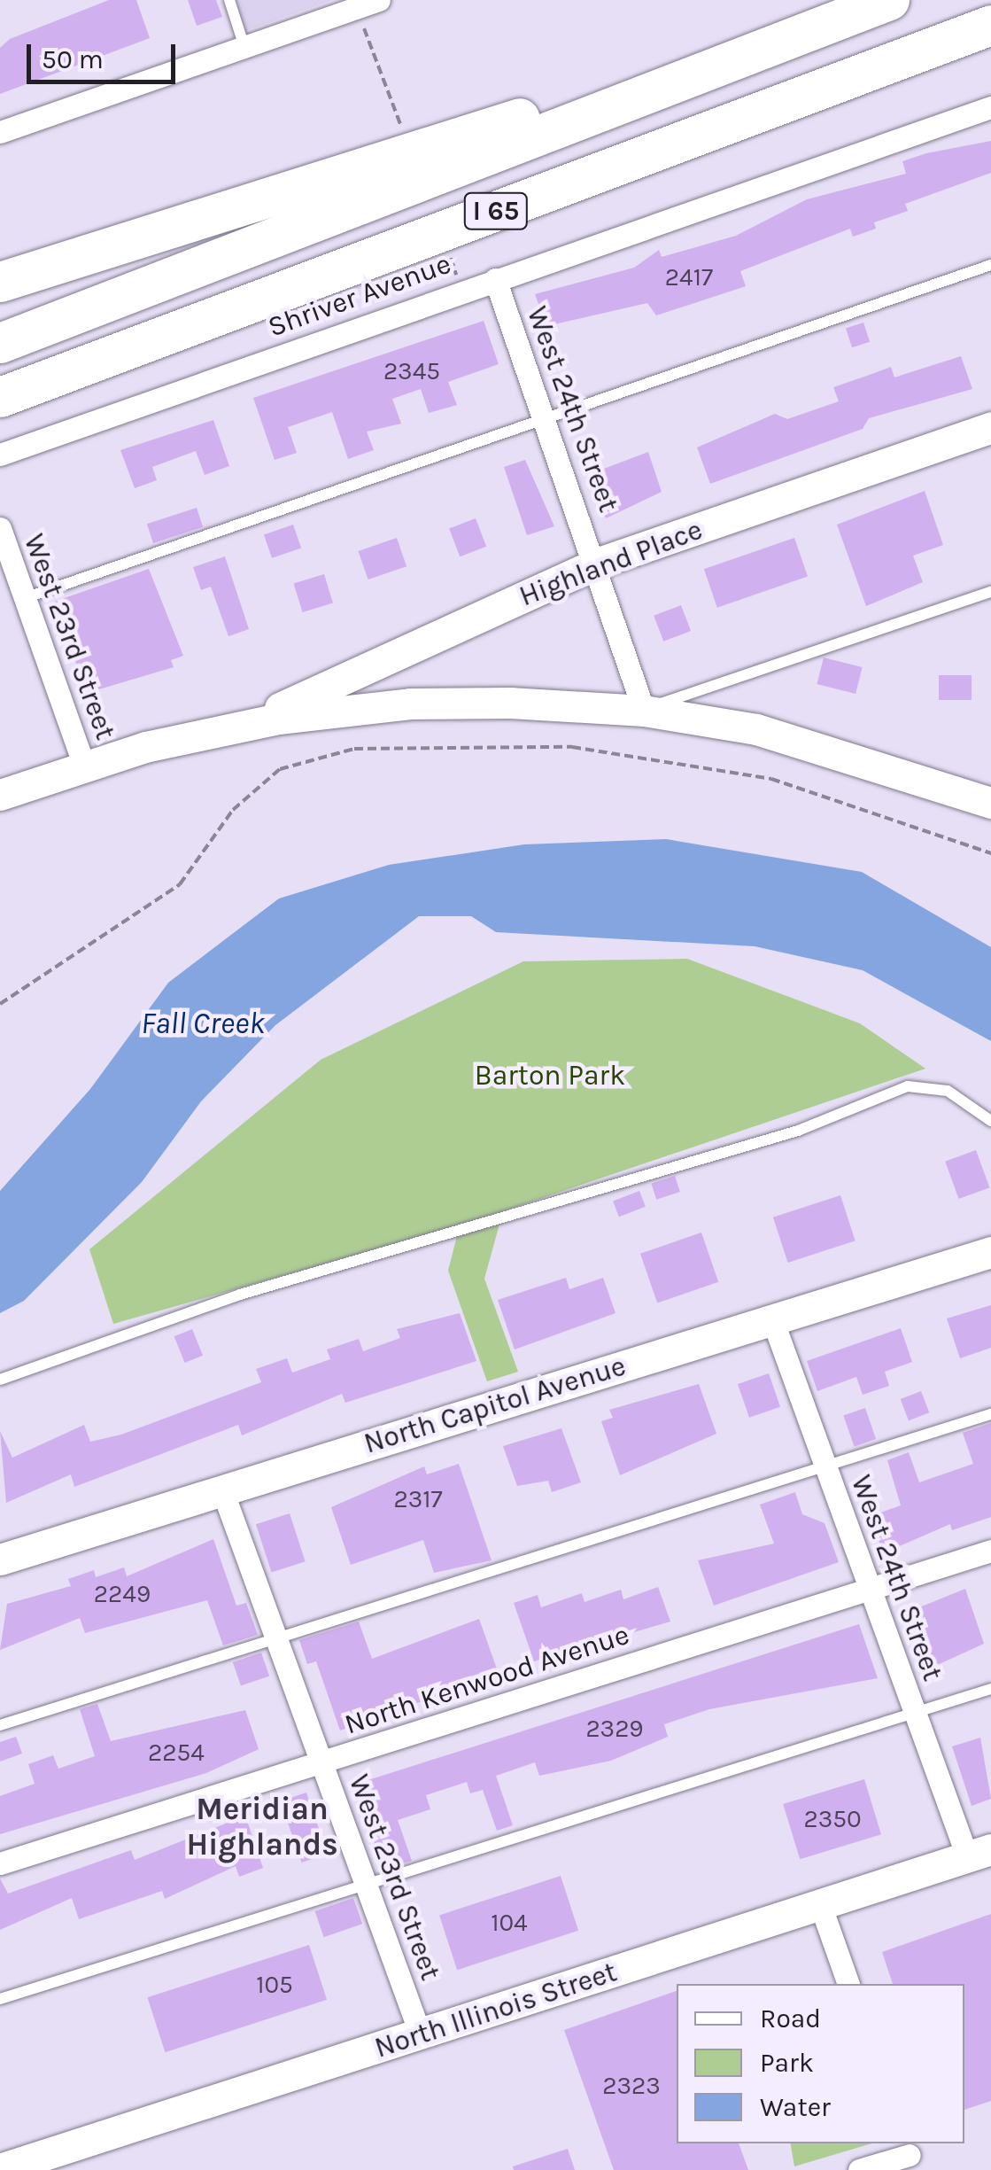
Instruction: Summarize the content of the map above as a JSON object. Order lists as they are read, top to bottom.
{
  "streets": {
    "highway": ["I 65"],
    "main road": ["Highland Place", "North Capitol Avenue", "North Illinois Street"],
    "street": [
      "Shriver Avenue",
      "West 24th Street",
      "West 23rd Street",
      "North Kenwood Avenue"
    ]
  },
  "crossings": [
    ["Shriver Avenue", "West 24th Street"],
    ["West 24th Street", "Highland Place"],
    ["West 24th Street", "North Capitol Avenue"],
    ["West 24th Street", "North Kenwood Avenue"],
    ["West 24th Street", "North Illinois Street"],
    ["West 23rd Street", "North Capitol Avenue"],
    ["West 23rd Street", "North Kenwood Avenue"],
    ["West 23rd Street", "North Illinois Street"]
  ],
  "districts": ["Meridian Highlands"],
  "water": ["Fall Creek"],
  "parks": ["Barton Park"],
  "house_numbers": [
    "2417",
    "2345",
    "2317",
    "2249",
    "2329",
    "2254",
    "2350",
    "104",
    "105",
    "2323"
  ],
  "legend": ["Road", "Park", "Water"],
  "scale_bar": "50 m"
}
